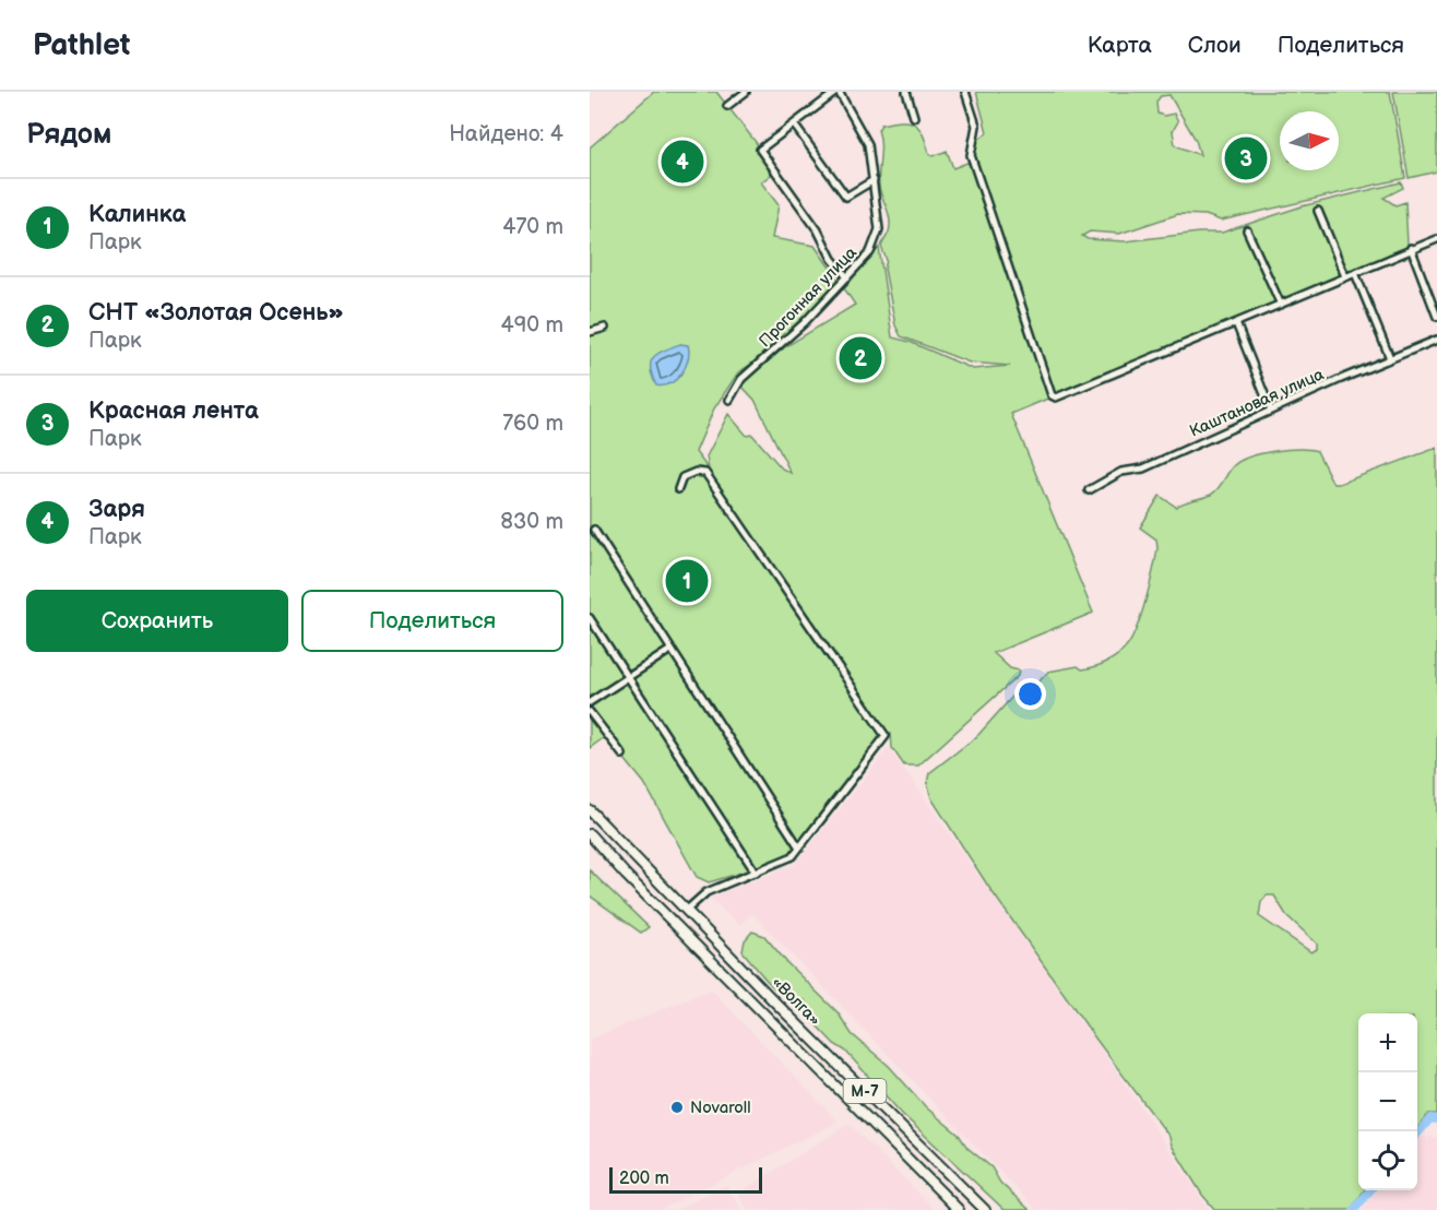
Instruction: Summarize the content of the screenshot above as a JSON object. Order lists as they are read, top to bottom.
{
  "streets": {
    "highway": ["«Волга»", "М-7"],
    "street": ["Прогонная улица", "Каштановая улица"]
  },
  "places": ["Novaroll"],
  "scale_bar": "200 m",
  "north": "right",
  "page": {
    "header": "Pathlet",
    "nav": ["Карта", "Слои", "Поделиться"],
    "heading": ["Рядом", "Найдено: 4"],
    "pins": [
      "3",
      "4",
      "2",
      "1"
    ],
    "list": [
      {
        "mark": "1",
        "name": "Калинка",
        "note": "Парк",
        "value": "470 m"
      },
      {
        "mark": "2",
        "name": "СНТ «Золотая Осень»",
        "note": "Парк",
        "value": "490 m"
      },
      {
        "mark": "3",
        "name": "Красная лента",
        "note": "Парк",
        "value": "760 m"
      },
      {
        "mark": "4",
        "name": "Заря",
        "note": "Парк",
        "value": "830 m"
      }
    ],
    "buttons": ["Сохранить", "Поделиться"],
    "map_buttons": ["+", "−"],
    "scale": "200 m"
  }
}
